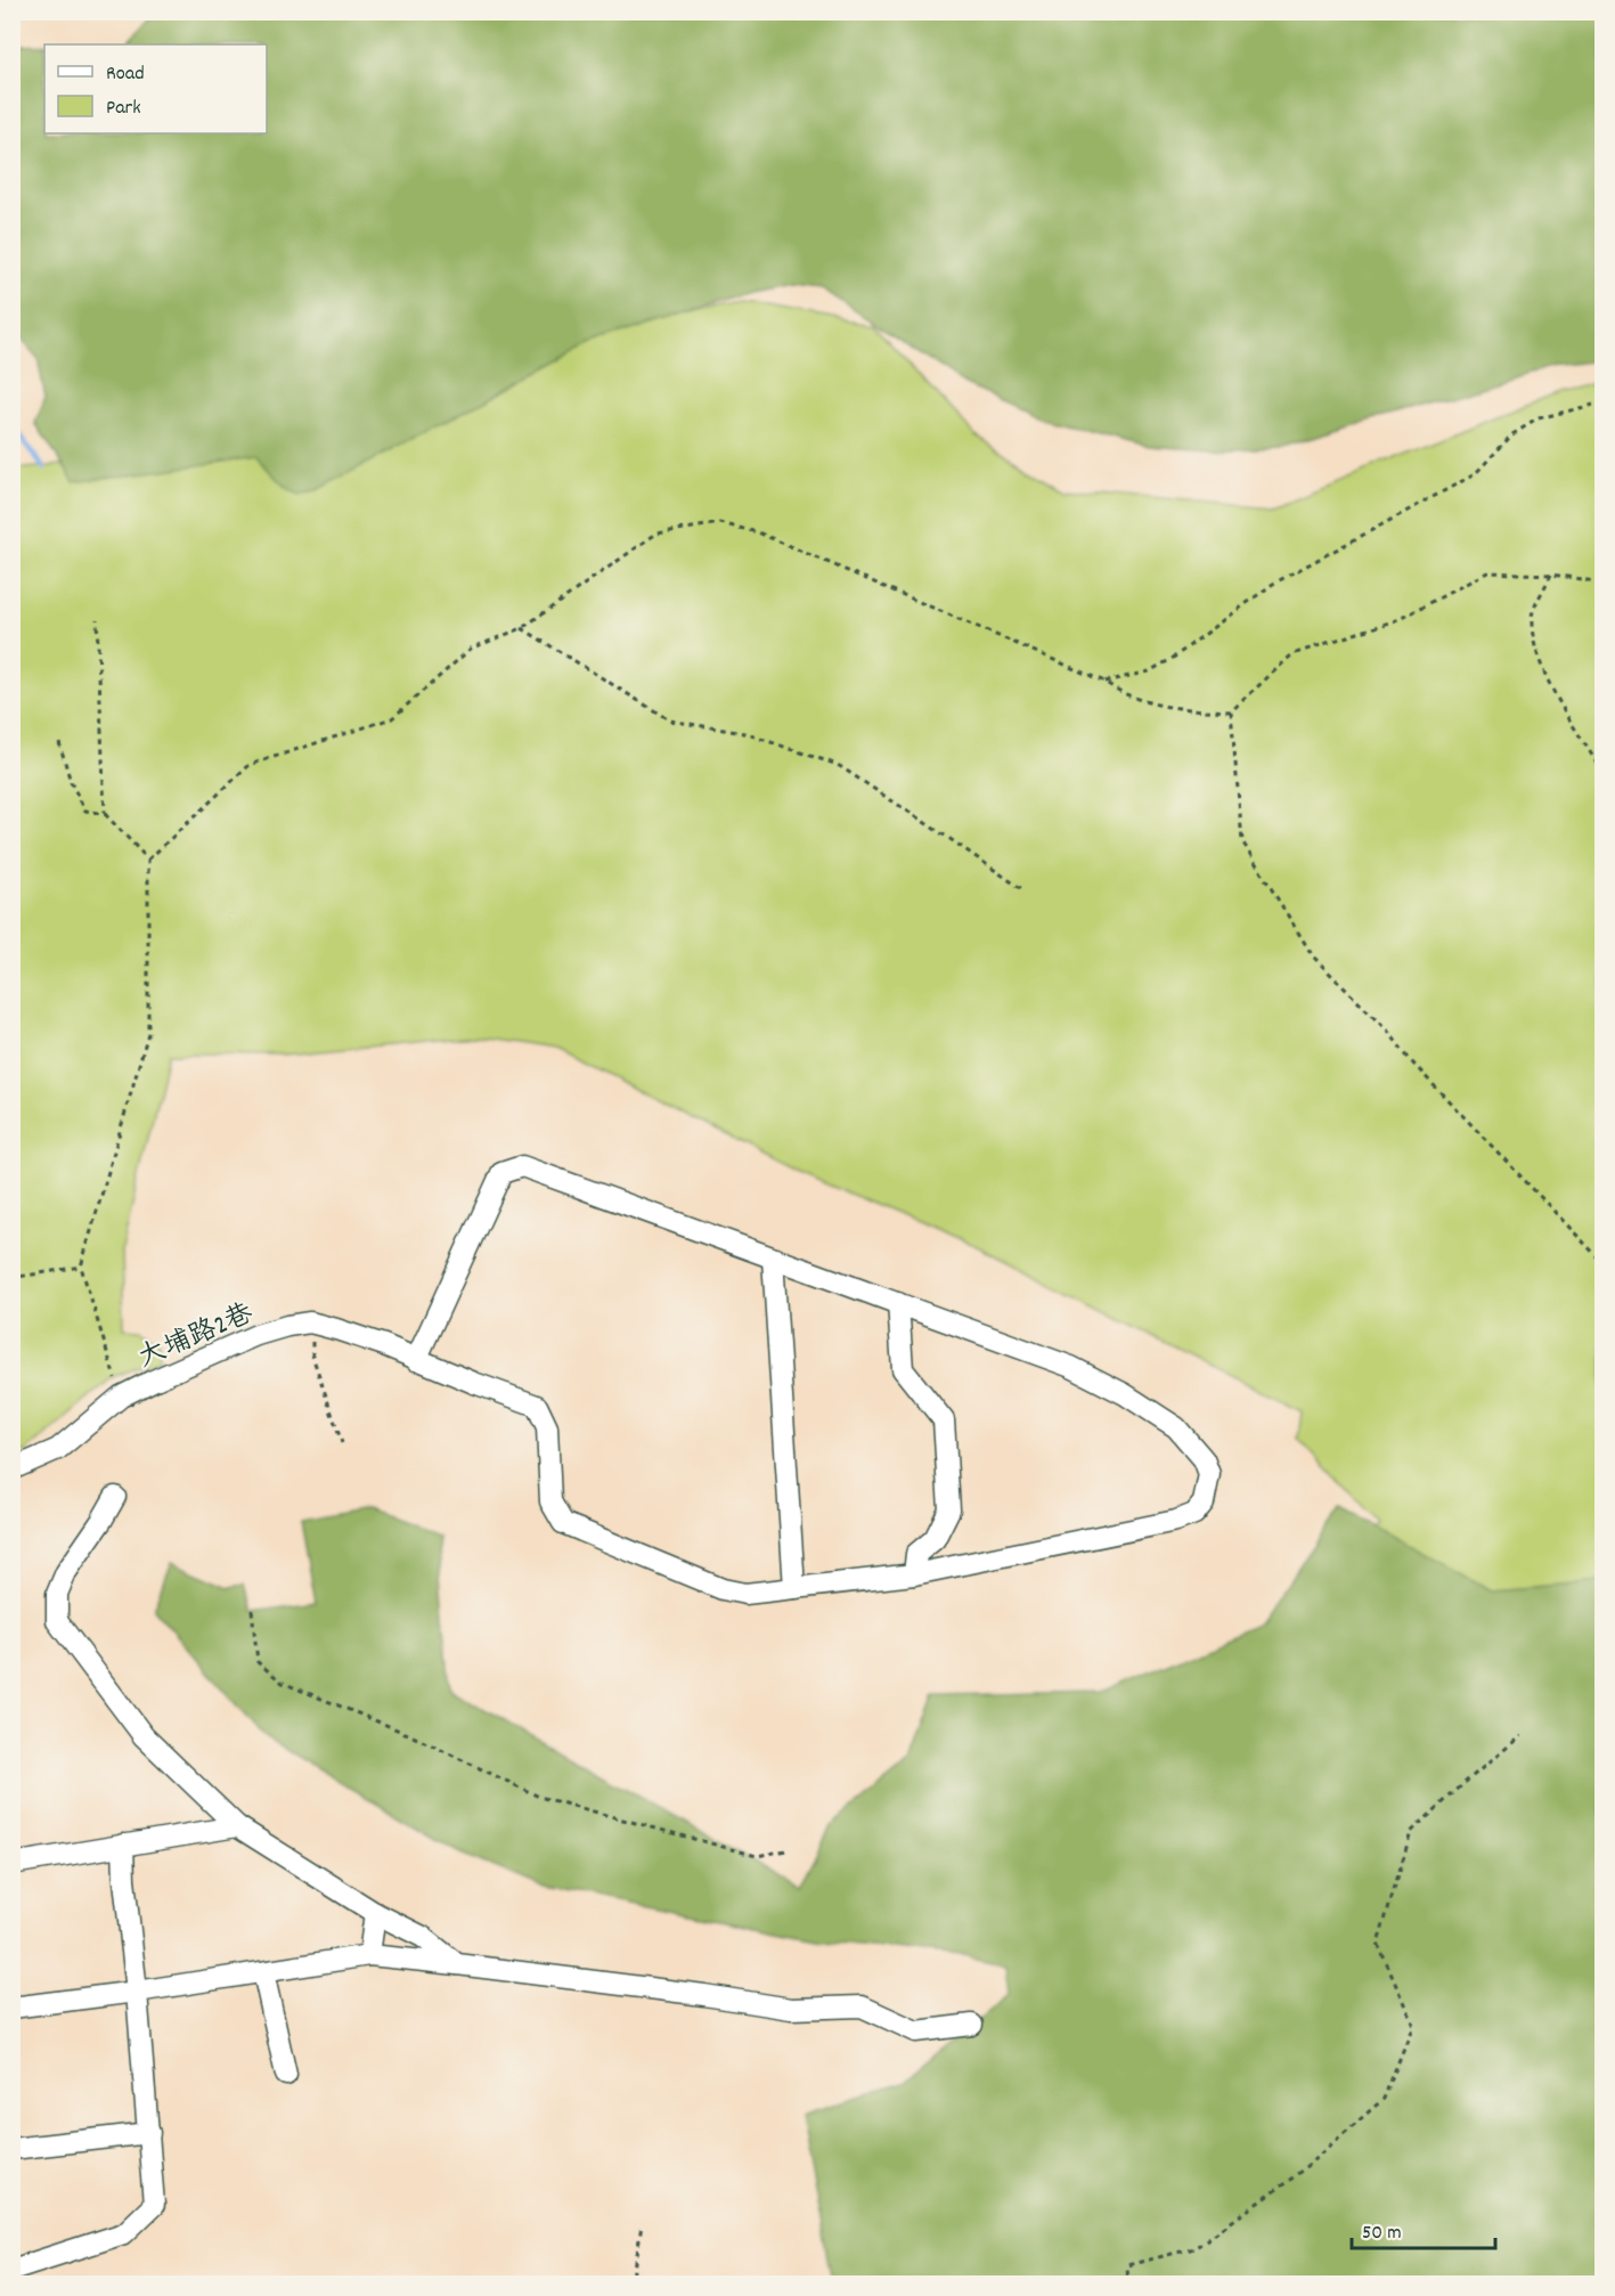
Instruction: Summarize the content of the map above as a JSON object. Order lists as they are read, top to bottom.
{
  "streets": {
    "street": ["大埔路2巷"]
  },
  "legend": ["Road", "Park"],
  "scale_bar": "50 m"
}
